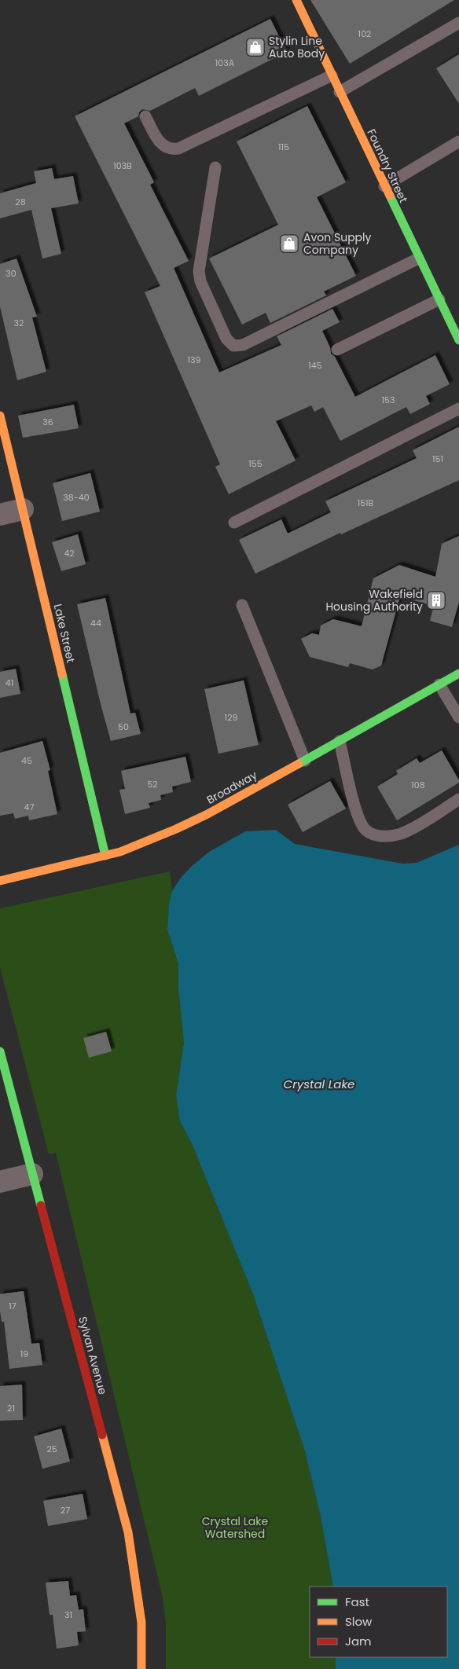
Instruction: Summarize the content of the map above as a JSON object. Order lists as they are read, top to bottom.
{
  "streets": {
    "street": [
      "Foundry Street",
      "Lake Street",
      "Broadway",
      "Sylvan Avenue"
    ]
  },
  "crossings": [
    ["Lake Street", "Broadway"]
  ],
  "water": ["Crystal Lake"],
  "parks": ["Crystal Lake Watershed"],
  "places": {
    "shop": ["Stylin Line Auto Body", "Avon Supply Company"],
    "building": ["Wakefield Housing Authority"]
  },
  "house_numbers": [
    "102",
    "103A",
    "115",
    "103B",
    "28",
    "30",
    "32",
    "139",
    "145",
    "153",
    "36",
    "151",
    "155",
    "38-40",
    "151B",
    "42",
    "44",
    "41",
    "129",
    "50",
    "45",
    "52",
    "108",
    "47",
    "17",
    "19",
    "21",
    "25",
    "27",
    "31"
  ],
  "legend": ["Fast", "Slow", "Jam"]
}
